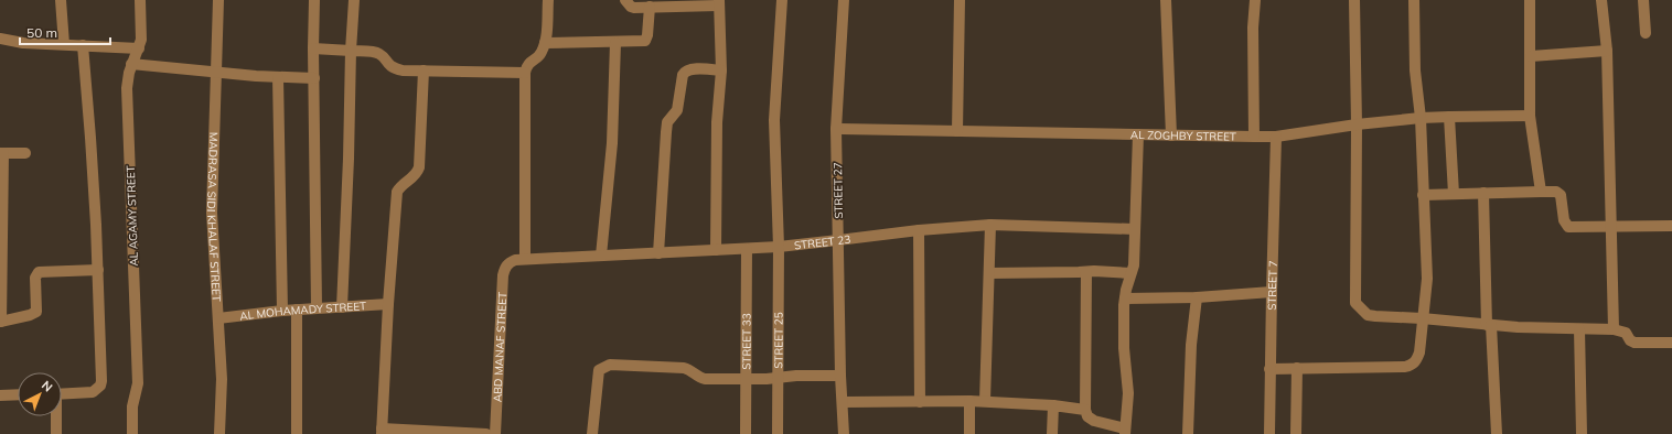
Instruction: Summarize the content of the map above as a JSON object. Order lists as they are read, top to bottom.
{
  "streets": {
    "street": [
      "AL ZOGHBY STREET",
      "STREET 27",
      "AL AGAMY STREET",
      "MADRASA SIDI KHALAF STREET",
      "STREET 23",
      "STREET 7",
      "AL MOHAMADY STREET",
      "STREET 25",
      "STREET 33",
      "ABD MANAF STREET"
    ]
  },
  "crossings": [
    ["AL ZOGHBY STREET", "STREET 27"],
    ["AL ZOGHBY STREET", "STREET 7"],
    ["STREET 27", "STREET 23"],
    ["MADRASA SIDI KHALAF STREET", "AL MOHAMADY STREET"],
    ["STREET 23", "STREET 25"],
    ["STREET 23", "STREET 33"],
    ["STREET 23", "ABD MANAF STREET"]
  ],
  "scale_bar": "50 m",
  "north": "top right"
}
